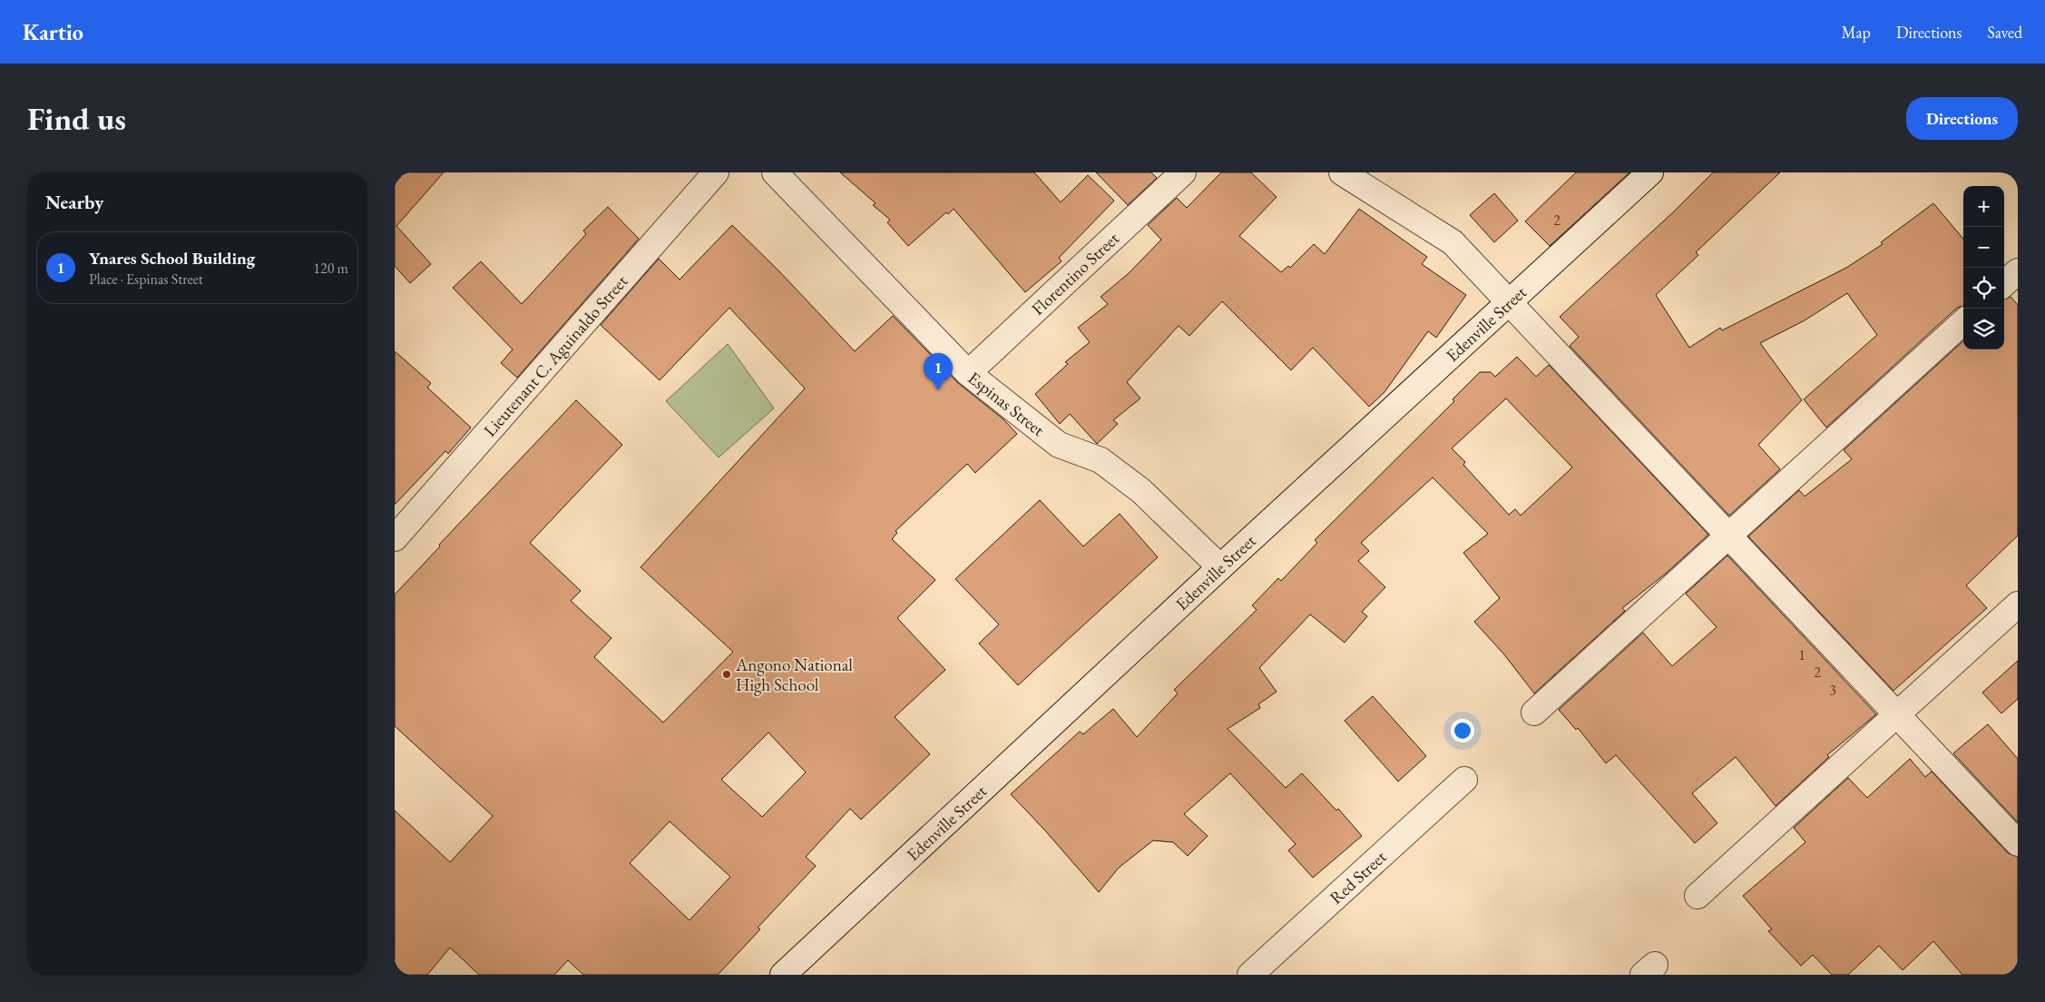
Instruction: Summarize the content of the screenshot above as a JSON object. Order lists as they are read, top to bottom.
{
  "streets": {
    "street": [
      "Florentino Street",
      "Edenville Street",
      "Lieutenant C. Aguinaldo Street",
      "Espinas Street",
      "Red Street"
    ]
  },
  "crossings": [
    ["Florentino Street", "Espinas Street"],
    ["Edenville Street", "Espinas Street"]
  ],
  "places": ["Angono National High School"],
  "house_numbers": [
    "2",
    "1",
    "2",
    "3"
  ],
  "page": {
    "header": "Kartio",
    "nav": ["Map", "Directions", "Saved"],
    "buttons": "Directions",
    "title": "Find us",
    "heading": "Nearby",
    "map_buttons": ["+", "−"],
    "list": [
      {
        "mark": "1",
        "name": "Ynares School Building",
        "note": "Place · Espinas Street",
        "value": "120 m"
      }
    ],
    "pins": "1"
  }
}
